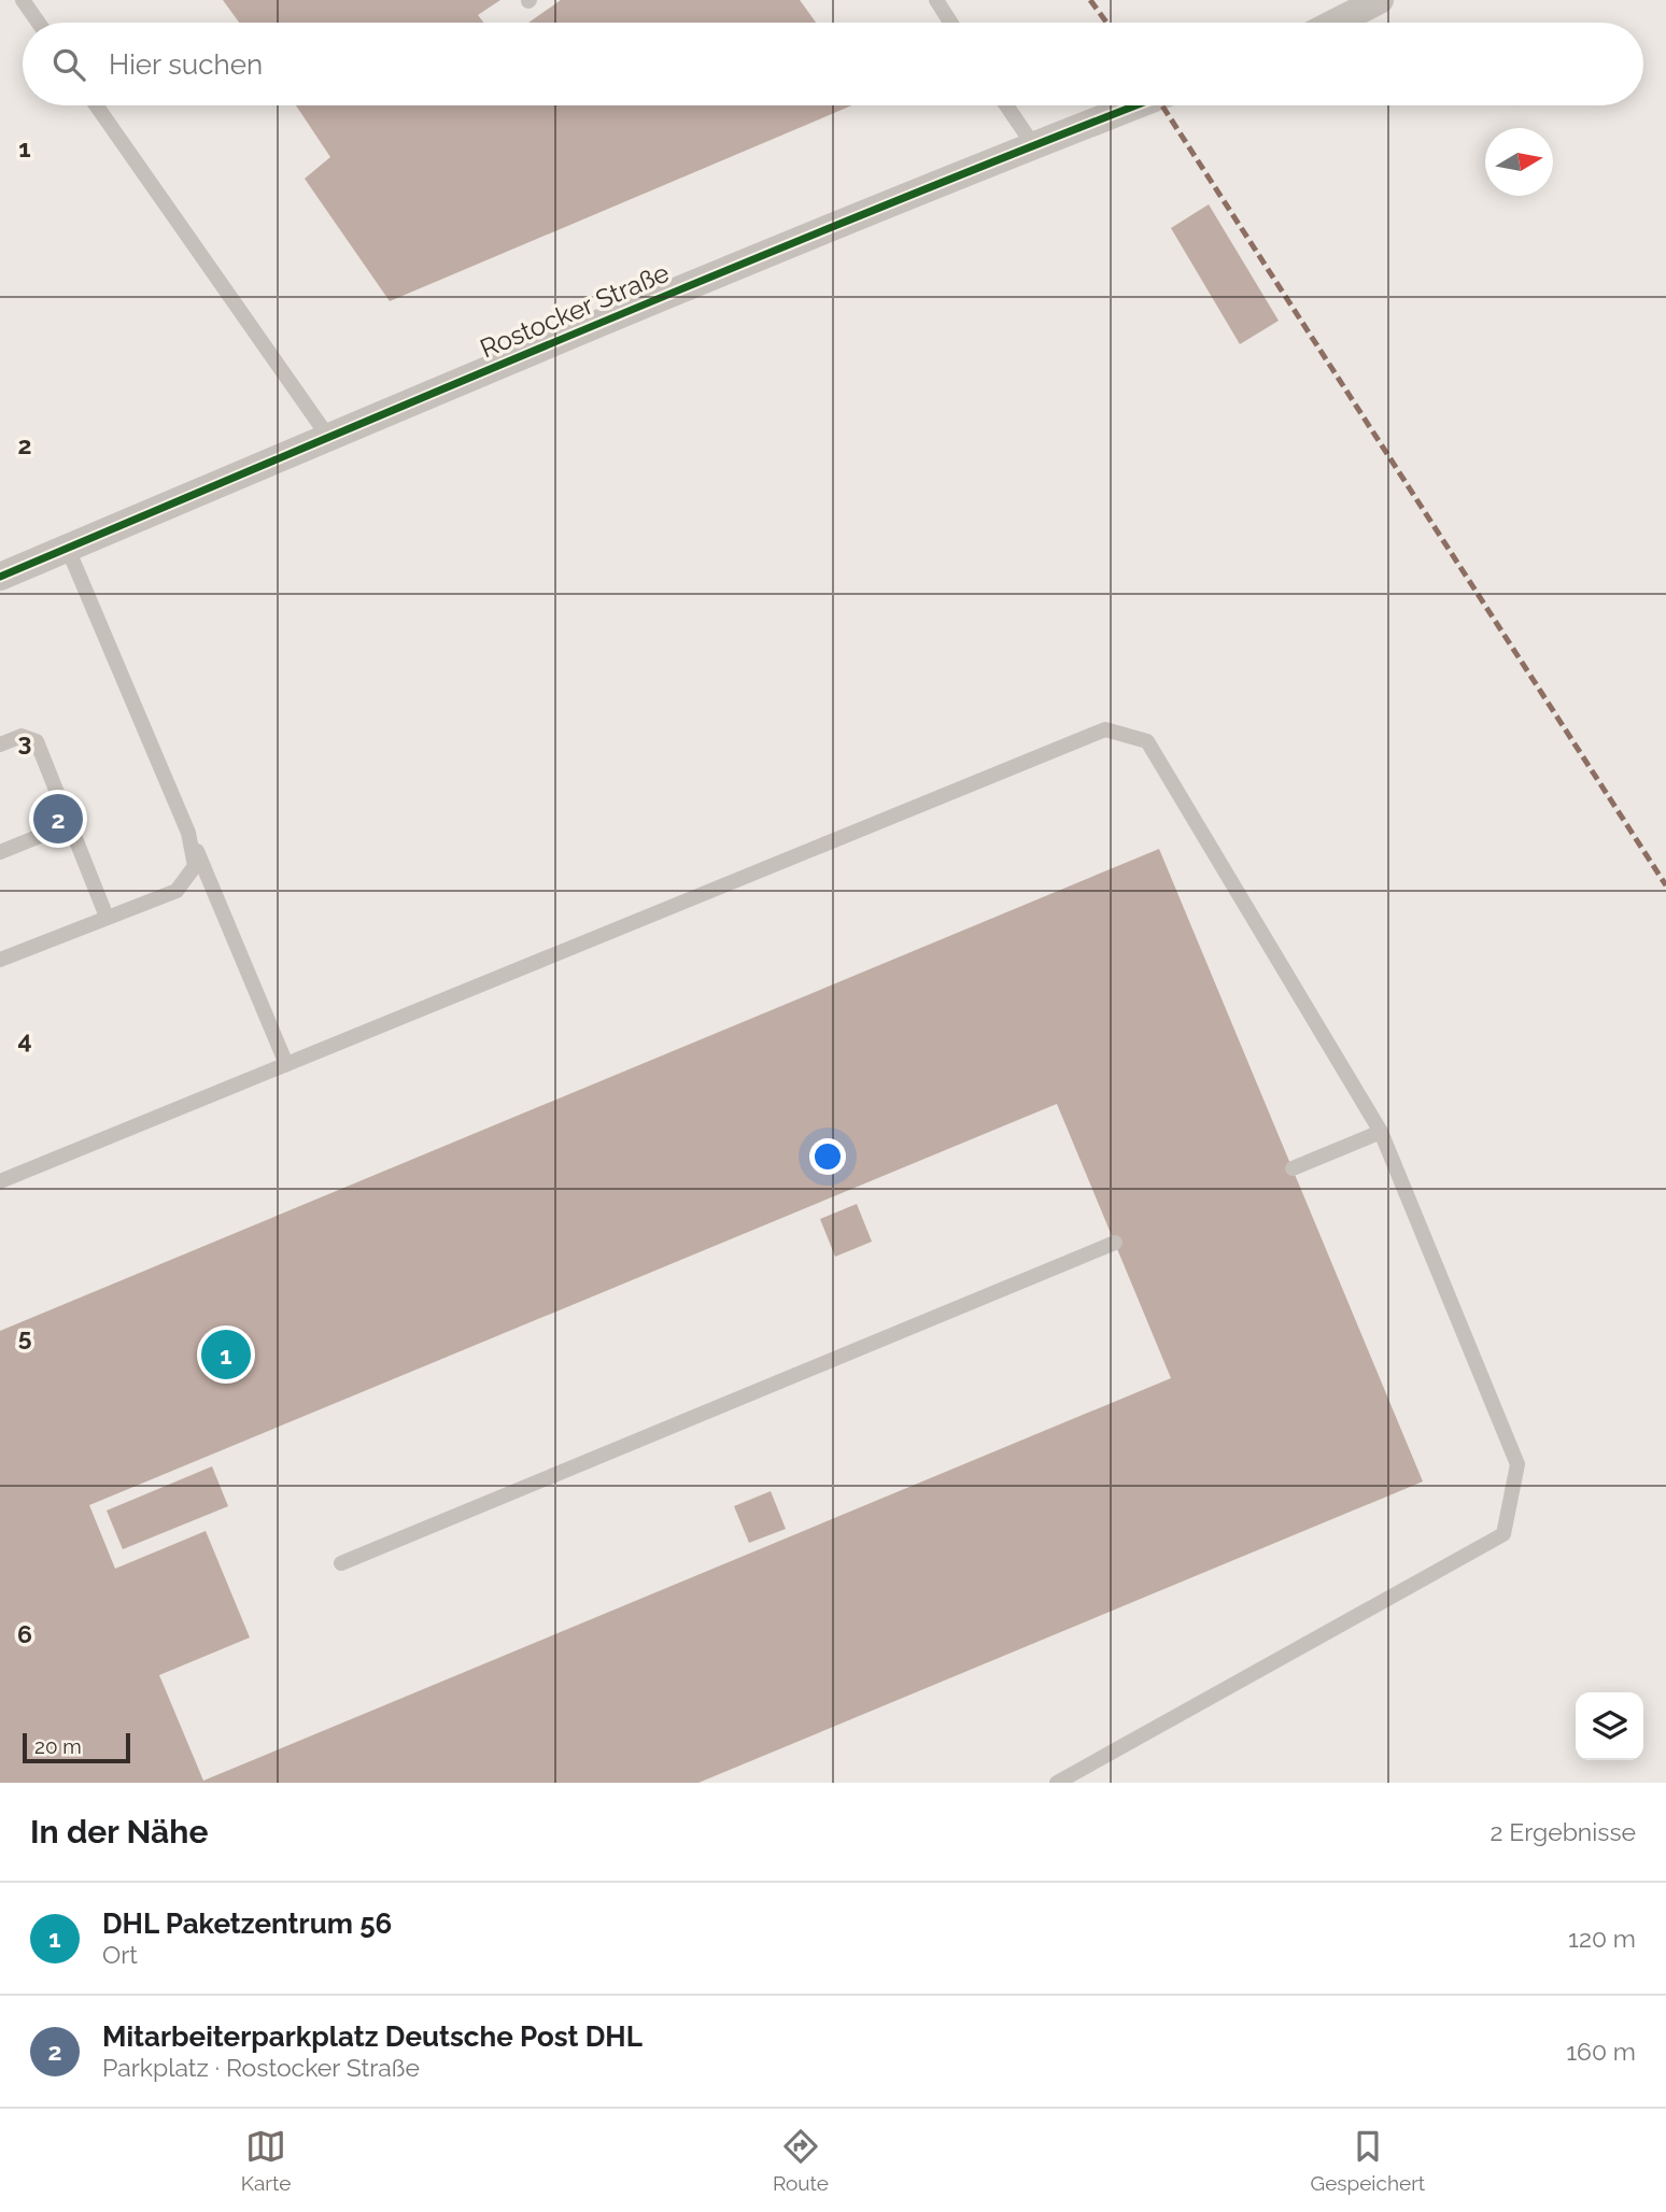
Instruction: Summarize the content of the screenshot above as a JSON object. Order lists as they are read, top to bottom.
{
  "streets": {
    "street": ["Rostocker Straße"]
  },
  "scale_bar": "20 m",
  "north": "right",
  "page": {
    "search": "Hier suchen",
    "pins": ["2", "1"],
    "scale": "20 m",
    "heading": ["In der Nähe", "2 Ergebnisse"],
    "list": [
      {
        "mark": "1",
        "name": "DHL Paketzentrum 56",
        "note": "Ort",
        "value": "120 m"
      },
      {
        "mark": "2",
        "name": "Mitarbeiterparkplatz Deutsche Post DHL",
        "note": "Parkplatz · Rostocker Straße",
        "value": "160 m"
      }
    ],
    "nav": ["Karte", "Route", "Gespeichert"]
  },
  "grid": {
    "rows": [
      "1",
      "2",
      "3",
      "4",
      "5",
      "6"
    ]
  }
}
